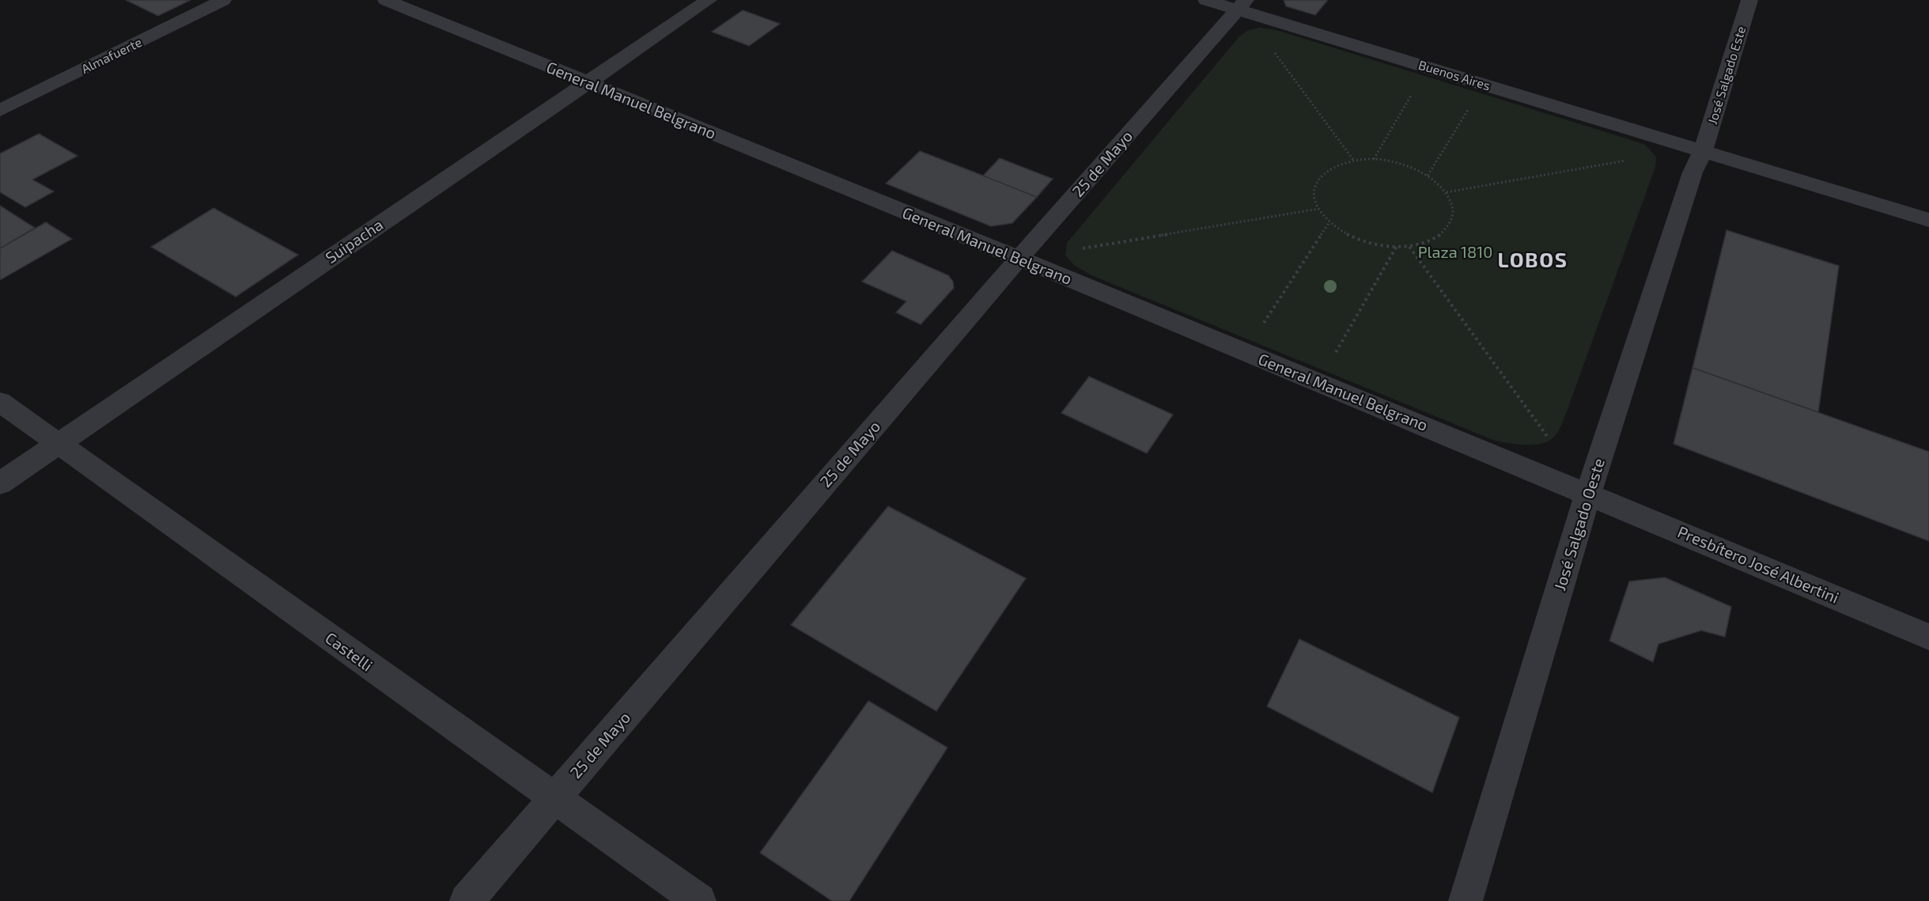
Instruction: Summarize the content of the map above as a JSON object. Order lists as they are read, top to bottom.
{
  "streets": {
    "street": [
      "Almafuerte",
      "Buenos Aires",
      "José Salgado Este",
      "General Manuel Belgrano",
      "25 de Mayo",
      "Suipacha",
      "José Salgado Oeste",
      "Presbítero José Albertini",
      "Castelli"
    ]
  },
  "crossings": [
    ["Buenos Aires", "José Salgado Este"],
    ["Buenos Aires", "25 de Mayo"],
    ["Buenos Aires", "José Salgado Oeste"],
    ["José Salgado Este", "José Salgado Oeste"],
    ["General Manuel Belgrano", "25 de Mayo"],
    ["General Manuel Belgrano", "Suipacha"],
    ["General Manuel Belgrano", "José Salgado Oeste"],
    ["General Manuel Belgrano", "Presbítero José Albertini"],
    ["25 de Mayo", "Castelli"],
    ["Suipacha", "Castelli"],
    ["José Salgado Oeste", "Presbítero José Albertini"]
  ],
  "districts": ["LOBOS"],
  "parks": ["Plaza 1810"]
}
